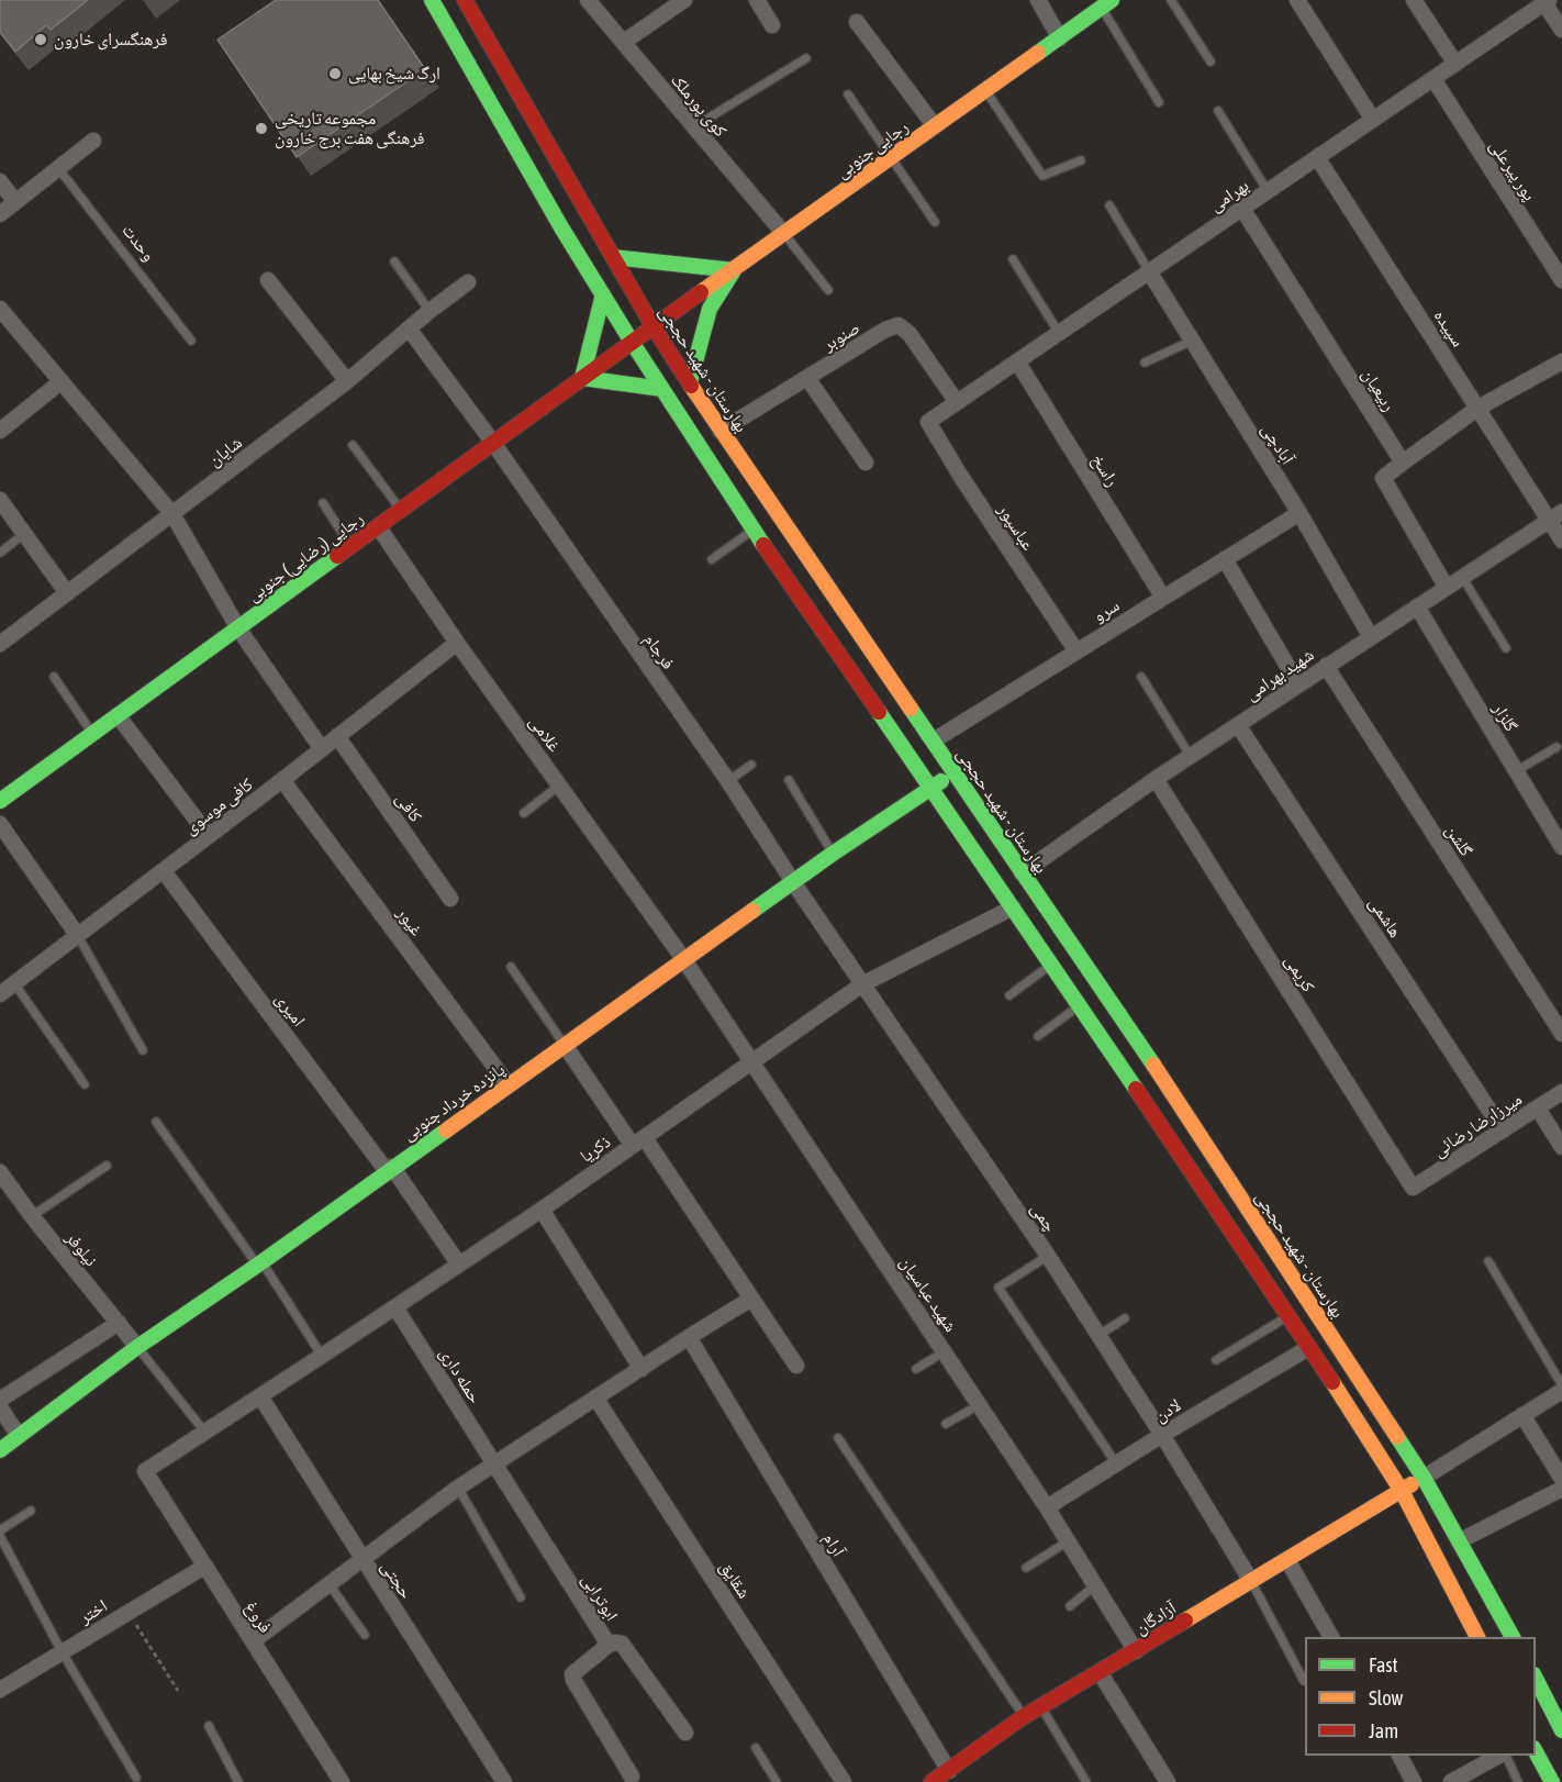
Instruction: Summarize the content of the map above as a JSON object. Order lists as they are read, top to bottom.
{
  "streets": {
    "main road": [
      "رجایی جنوبی",
      "بهارستان - شهید حججی",
      "رجایی (رضایی) جنوبی",
      "پانزده خرداد جنوبی",
      "آزادگان"
    ],
    "street": [
      "کوی پورملک",
      "پور پیرعلی",
      "بهرامی",
      "سپیده",
      "صنوبر",
      "ربیعیان",
      "آبادچی",
      "شایان",
      "راسخ",
      "عباسپور",
      "سرو",
      "فرجام",
      "شهید بهرامی",
      "گلزار",
      "غلامی",
      "کافی موسوی",
      "کافی",
      "گلشن",
      "هاشمی",
      "غیور",
      "کریمی",
      "امیری",
      "میرزارضا رضائی",
      "ذکریا",
      "چمی",
      "نیلوفر",
      "شهید عباسیان",
      "حمله داری",
      "لادن",
      "آرام",
      "حجتی",
      "شقایق",
      "ابوترابی",
      "اختر",
      "فروغ"
    ],
    "lane": ["وحدت"]
  },
  "crossings": [
    ["کوی پورملک", "رجایی جنوبی"],
    ["رجایی جنوبی", "بهارستان - شهید حججی"],
    ["رجایی جنوبی", "رجایی (رضایی) جنوبی"],
    ["پور پیرعلی", "بهرامی"],
    ["بهرامی", "سپیده"],
    ["بهرامی", "صنوبر"],
    ["بهرامی", "ربیعیان"],
    ["بهرامی", "آبادچی"],
    ["بهرامی", "راسخ"],
    ["بهرامی", "عباسپور"],
    ["سپیده", "شهید بهرامی"],
    ["صنوبر", "بهارستان - شهید حججی"],
    ["بهارستان - شهید حججی", "سرو"],
    ["بهارستان - شهید حججی", "شهید بهرامی"],
    ["بهارستان - شهید حججی", "پانزده خرداد جنوبی"],
    ["بهارستان - شهید حججی", "آزادگان"],
    ["آبادچی", "سرو"],
    ["آبادچی", "شهید بهرامی"],
    ["شایان", "فرجام"],
    ["راسخ", "سرو"],
    ["عباسپور", "سرو"],
    ["رجایی (رضایی) جنوبی", "فرجام"],
    ["رجایی (رضایی) جنوبی", "غلامی"],
    ["فرجام", "پانزده خرداد جنوبی"],
    ["فرجام", "چمی"],
    ["شهید بهرامی", "گلزار"],
    ["شهید بهرامی", "گلشن"],
    ["شهید بهرامی", "هاشمی"],
    ["شهید بهرامی", "کریمی"],
    ["غلامی", "کافی موسوی"],
    ["غلامی", "پانزده خرداد جنوبی"],
    ["غلامی", "شهید عباسیان"],
    ["کافی موسوی", "کافی"],
    ["کافی موسوی", "غیور"],
    ["کافی موسوی", "امیری"],
    ["هاشمی", "میرزارضا رضائی"],
    ["غیور", "پانزده خرداد جنوبی"],
    ["کریمی", "میرزارضا رضائی"],
    ["امیری", "پانزده خرداد جنوبی"],
    ["امیری", "ذکریا"],
    ["پانزده خرداد جنوبی", "چمی"],
    ["پانزده خرداد جنوبی", "نیلوفر"],
    ["پانزده خرداد جنوبی", "شهید عباسیان"],
    ["ذکریا", "چمی"],
    ["ذکریا", "شهید عباسیان"],
    ["ذکریا", "حمله داری"],
    ["ذکریا", "حجتی"],
    ["ذکریا", "فروغ"],
    ["چمی", "لادن"],
    ["چمی", "آزادگان"],
    ["شهید عباسیان", "لادن"],
    ["شهید عباسیان", "آزادگان"],
    ["حمله داری", "ابوترابی"],
    ["آرام", "آزادگان"],
    ["اختر", "فروغ"]
  ],
  "places": ["فرهنگسرای خارون", "ارگ شیخ بهایی", "مجموعه تاریخی فرهنگی هفت برج خارون"],
  "legend": ["Fast", "Slow", "Jam"]
}
